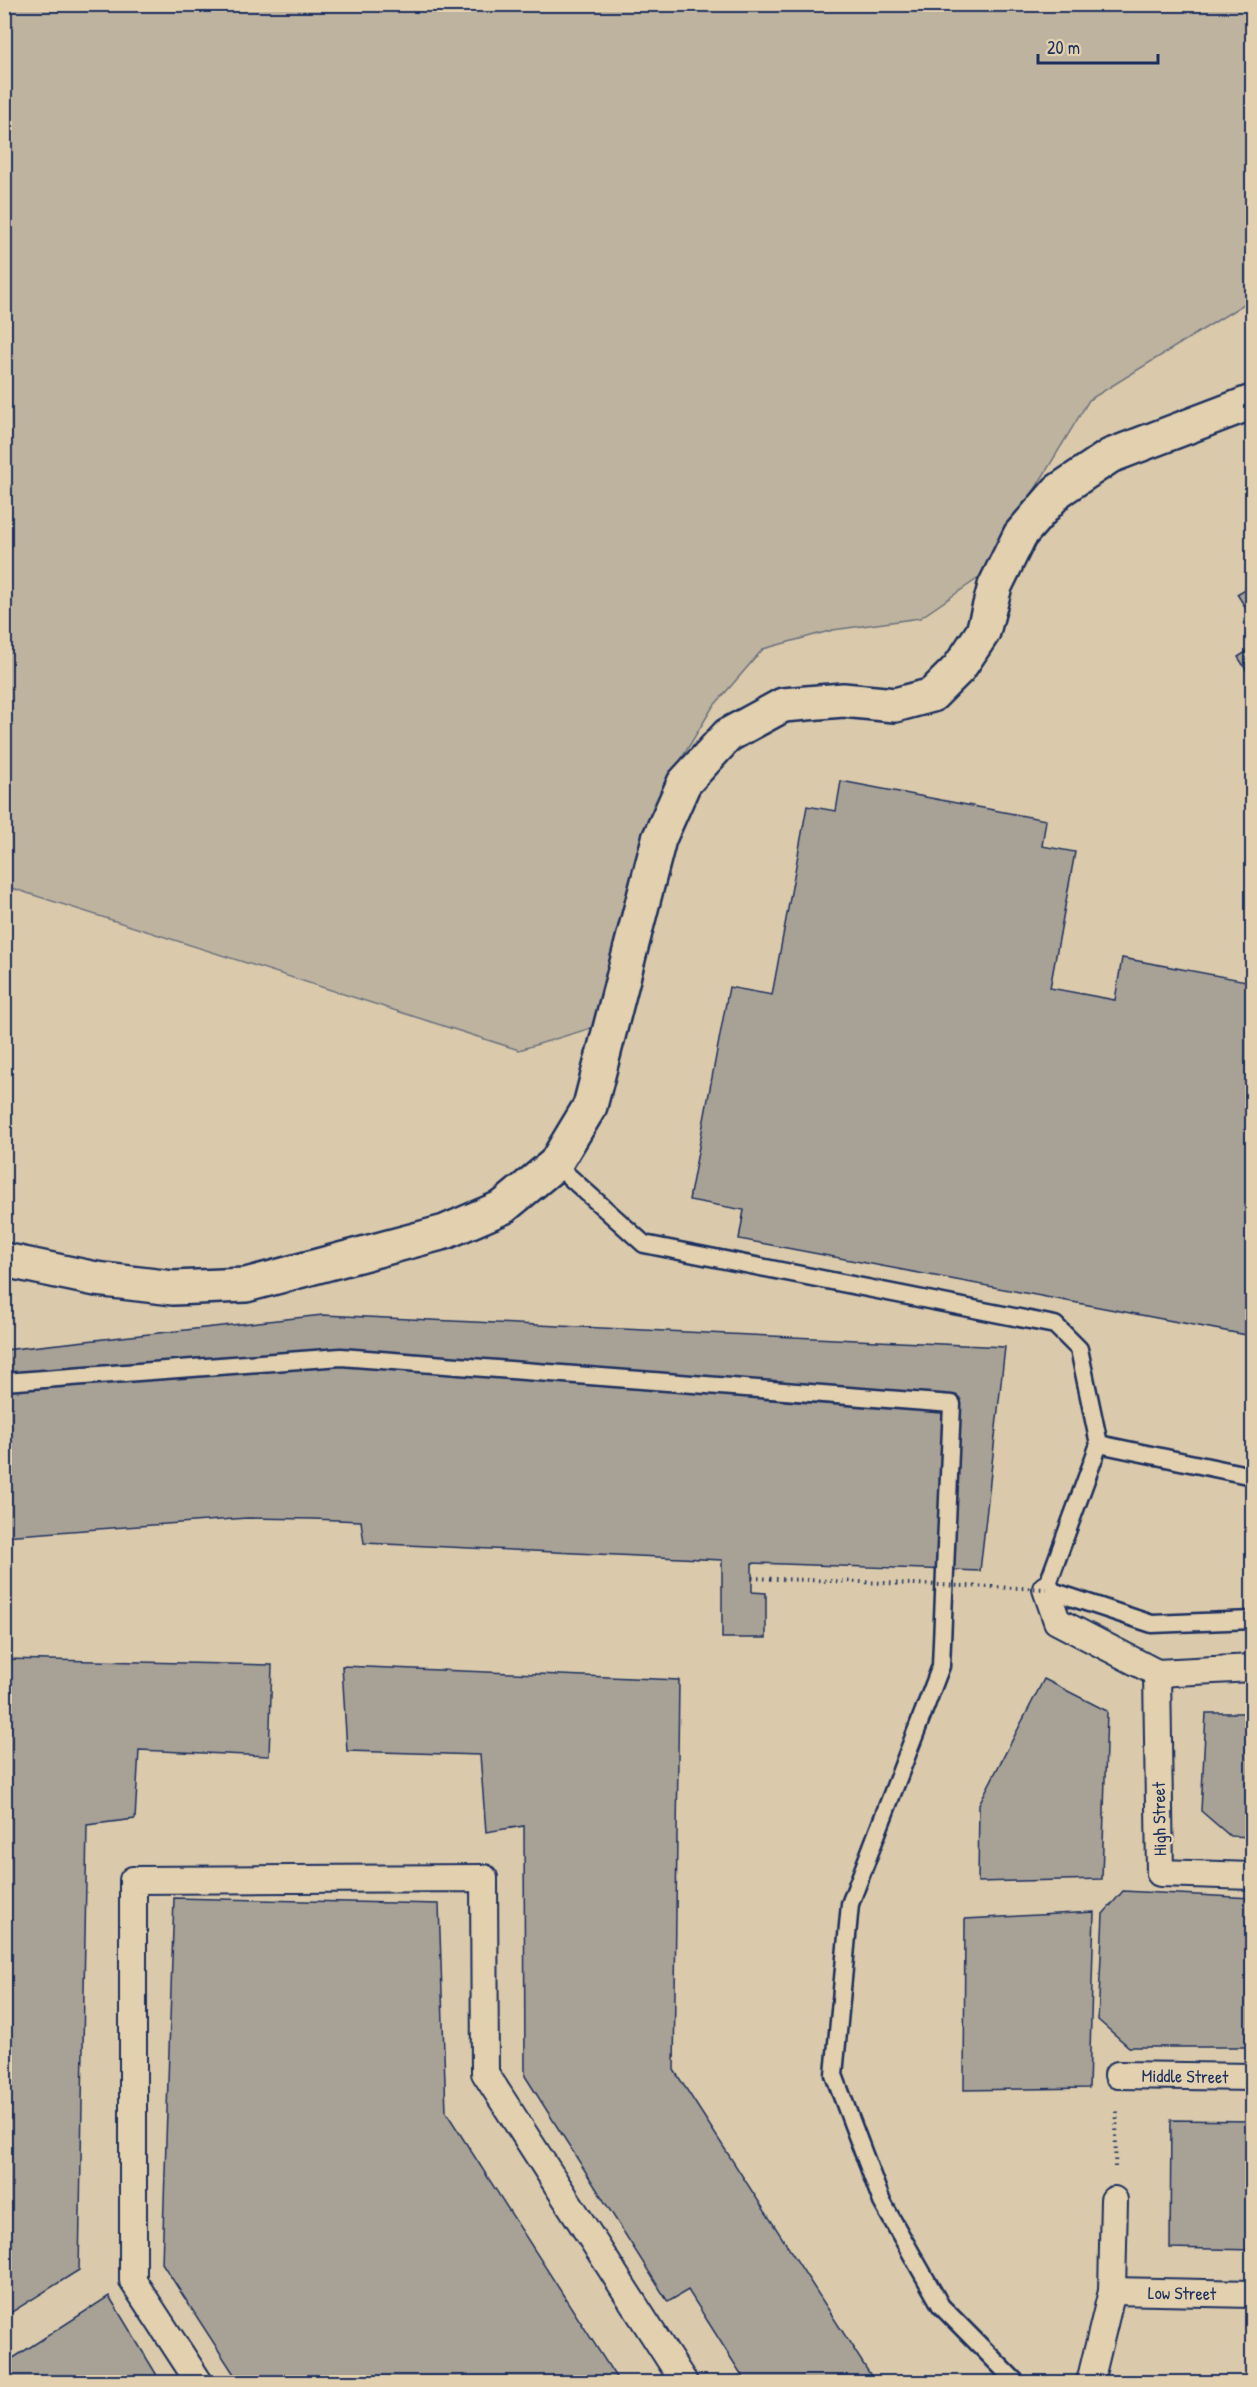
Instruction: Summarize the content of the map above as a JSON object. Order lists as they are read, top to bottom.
{
  "streets": {
    "street": ["High Street", "Middle Street", "Low Street"]
  },
  "scale_bar": "20 m"
}
